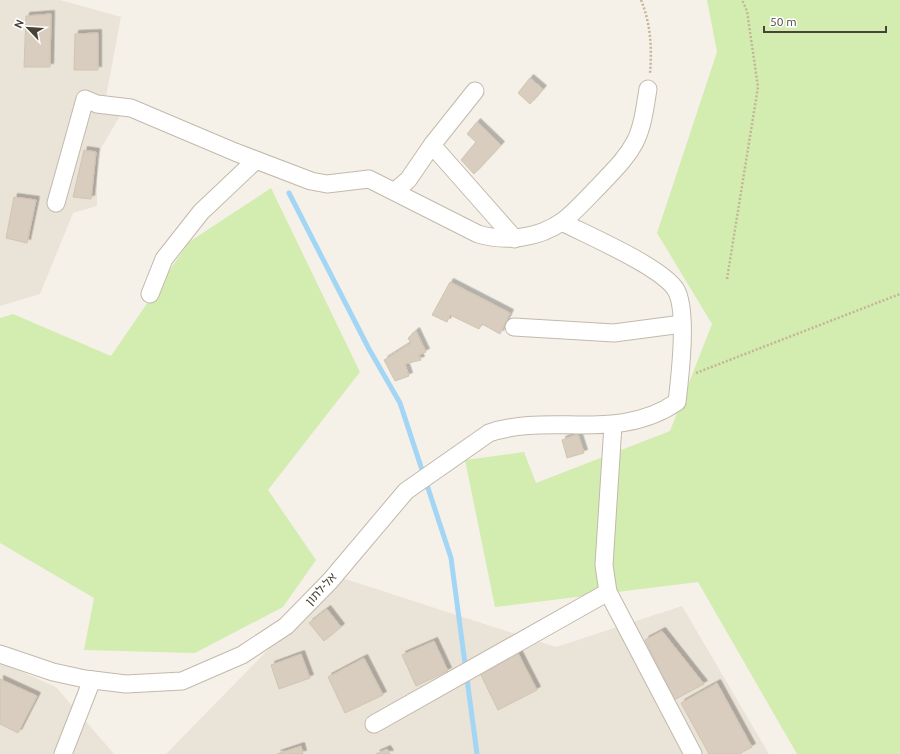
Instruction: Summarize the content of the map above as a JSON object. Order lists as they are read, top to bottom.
{
  "streets": {
    "street": ["אל-לתון"]
  },
  "scale_bar": "50 m",
  "north": "top left"
}
